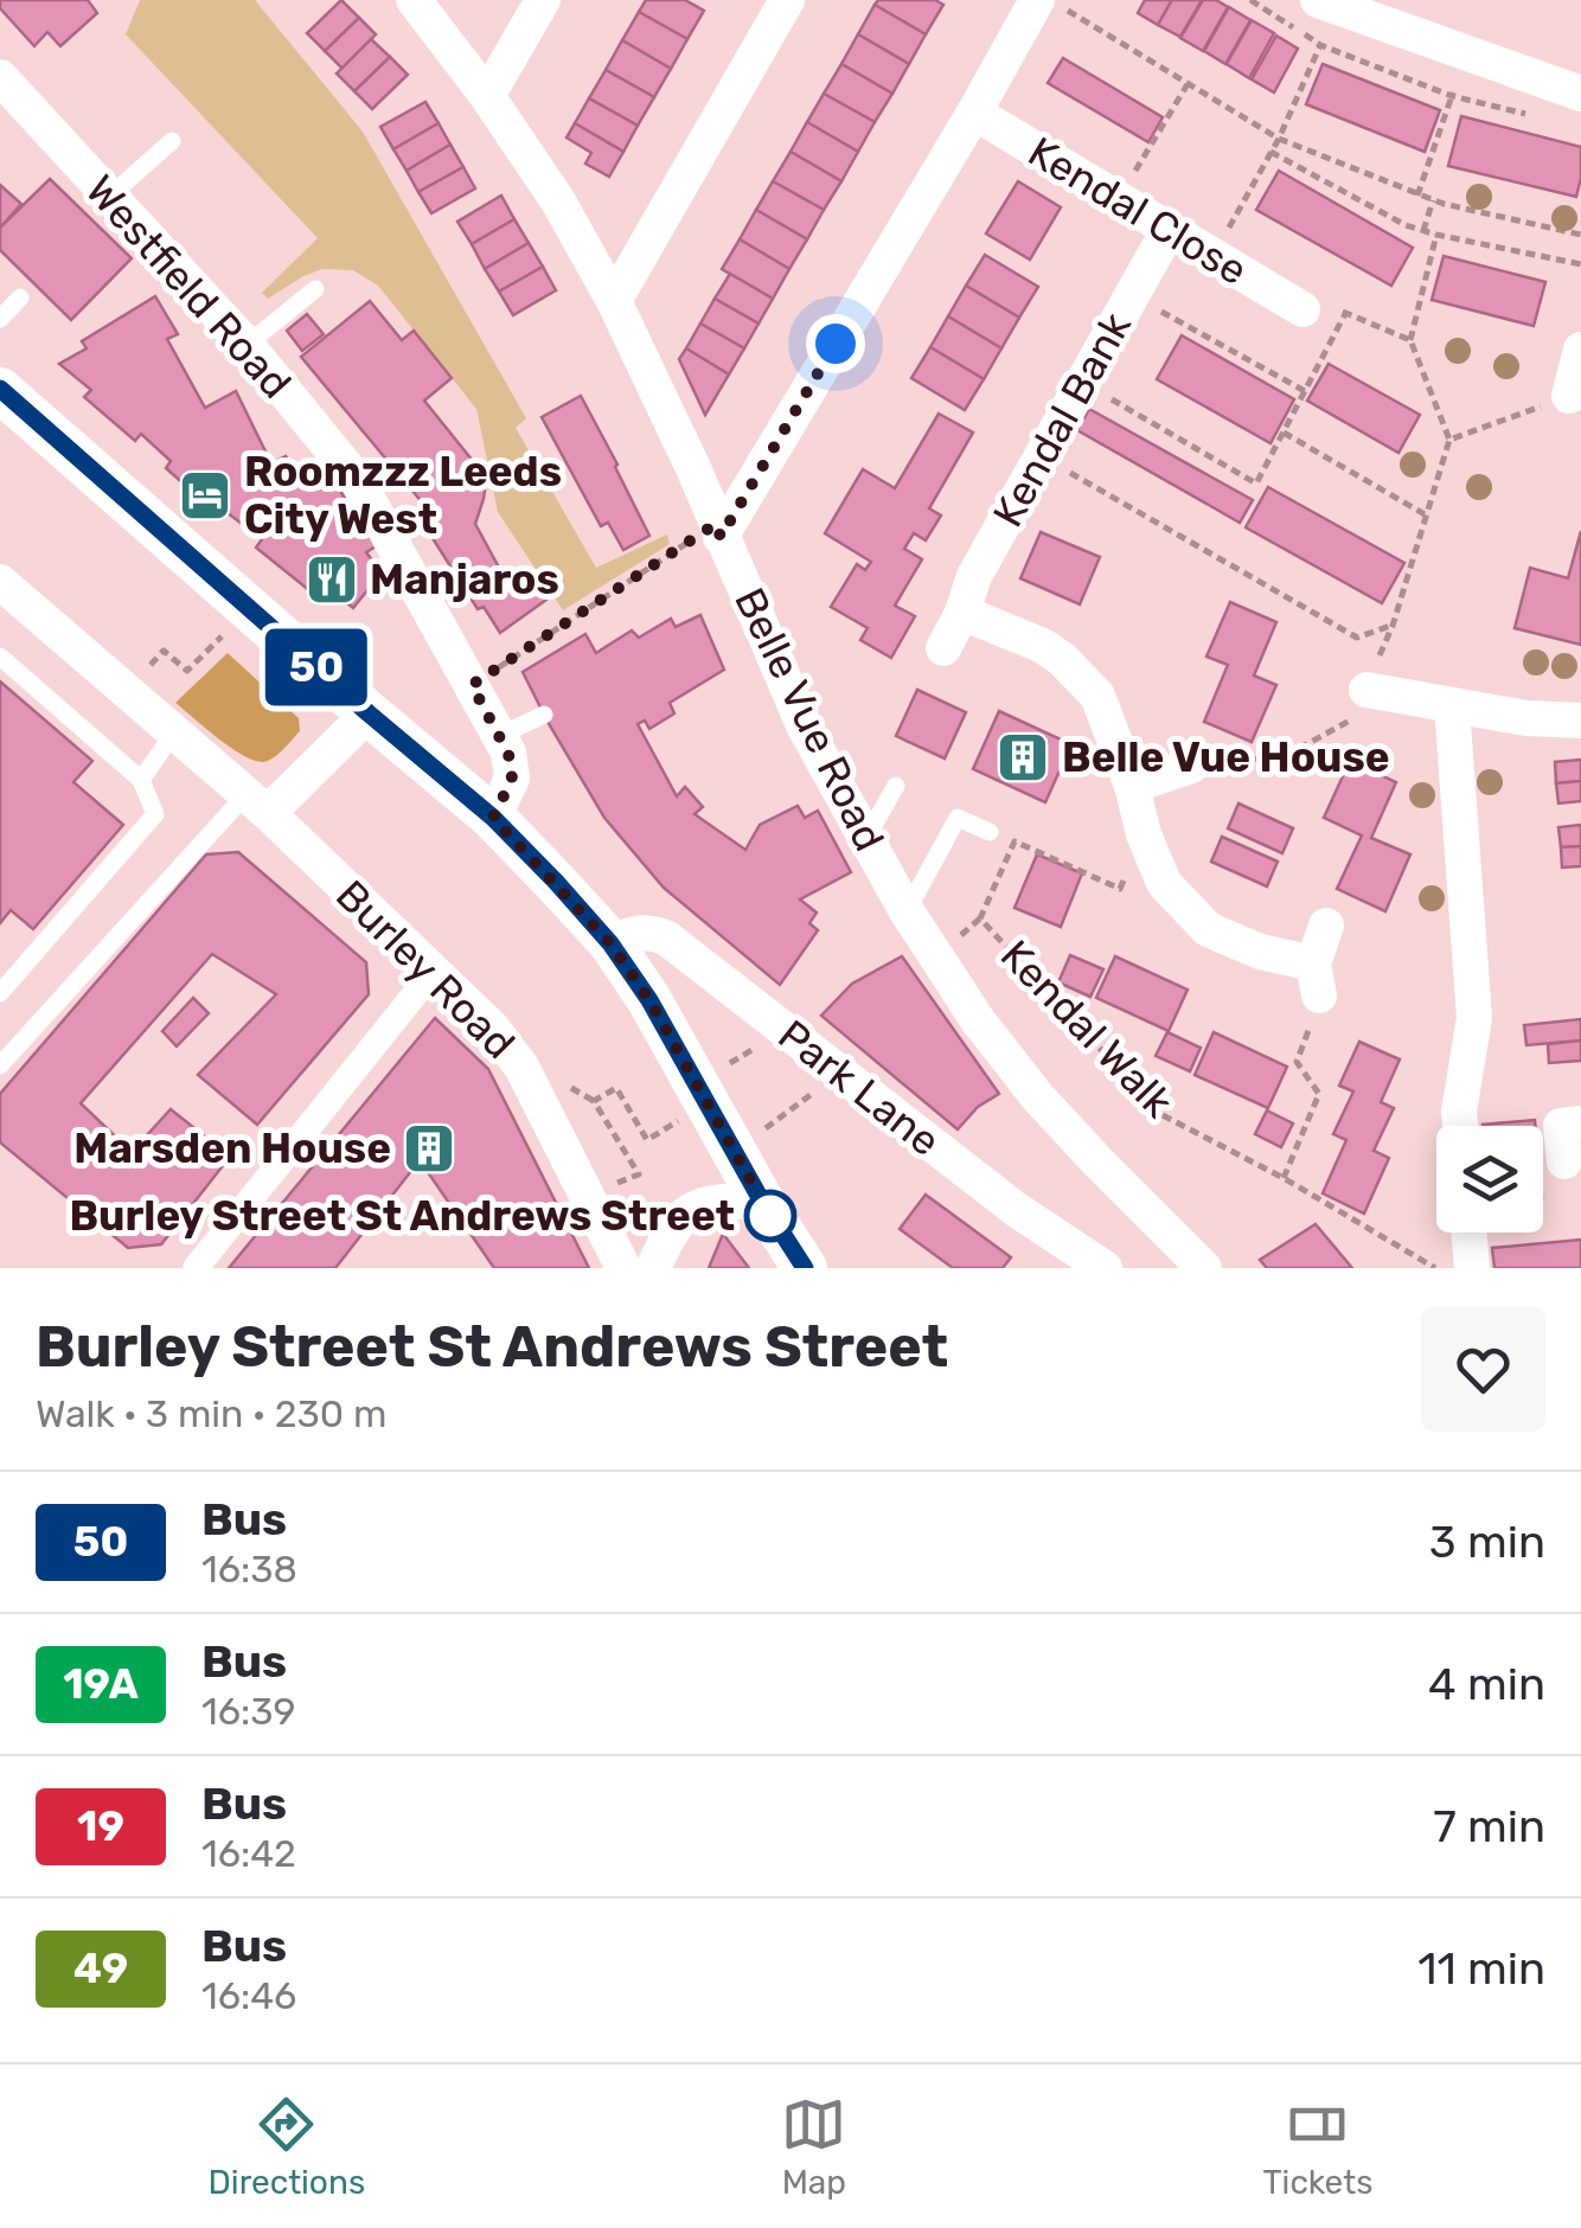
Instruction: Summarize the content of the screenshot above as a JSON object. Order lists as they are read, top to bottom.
{
  "streets": {
    "street": [
      "Kendal Close",
      "Westfield Road",
      "Kendal Bank",
      "Belle Vue Road",
      "Burley Road",
      "Park Lane"
    ],
    "path": ["Kendal Walk"]
  },
  "crossings": [
    ["Kendal Close", "Kendal Bank"]
  ],
  "places": {
    "hotel": ["Roomzzz Leeds City West"],
    "restaurant": ["Manjaros"],
    "building": ["Belle Vue House", "Marsden House"],
    "other": ["Burley Street St Andrews Street"]
  },
  "lines": ["bus line 50"],
  "page": {
    "on_map": "50",
    "heading": ["Burley Street St Andrews Street", "Walk · 3 min · 230 m"],
    "list": [
      {
        "mark": "50",
        "name": "Bus",
        "note": "16:38",
        "value": "3 min"
      },
      {
        "mark": "19A",
        "name": "Bus",
        "note": "16:39",
        "value": "4 min"
      },
      {
        "mark": "19",
        "name": "Bus",
        "note": "16:42",
        "value": "7 min"
      },
      {
        "mark": "49",
        "name": "Bus",
        "note": "16:46",
        "value": "11 min"
      }
    ],
    "tabs": ["Directions", "Map", "Tickets"]
  }
}
